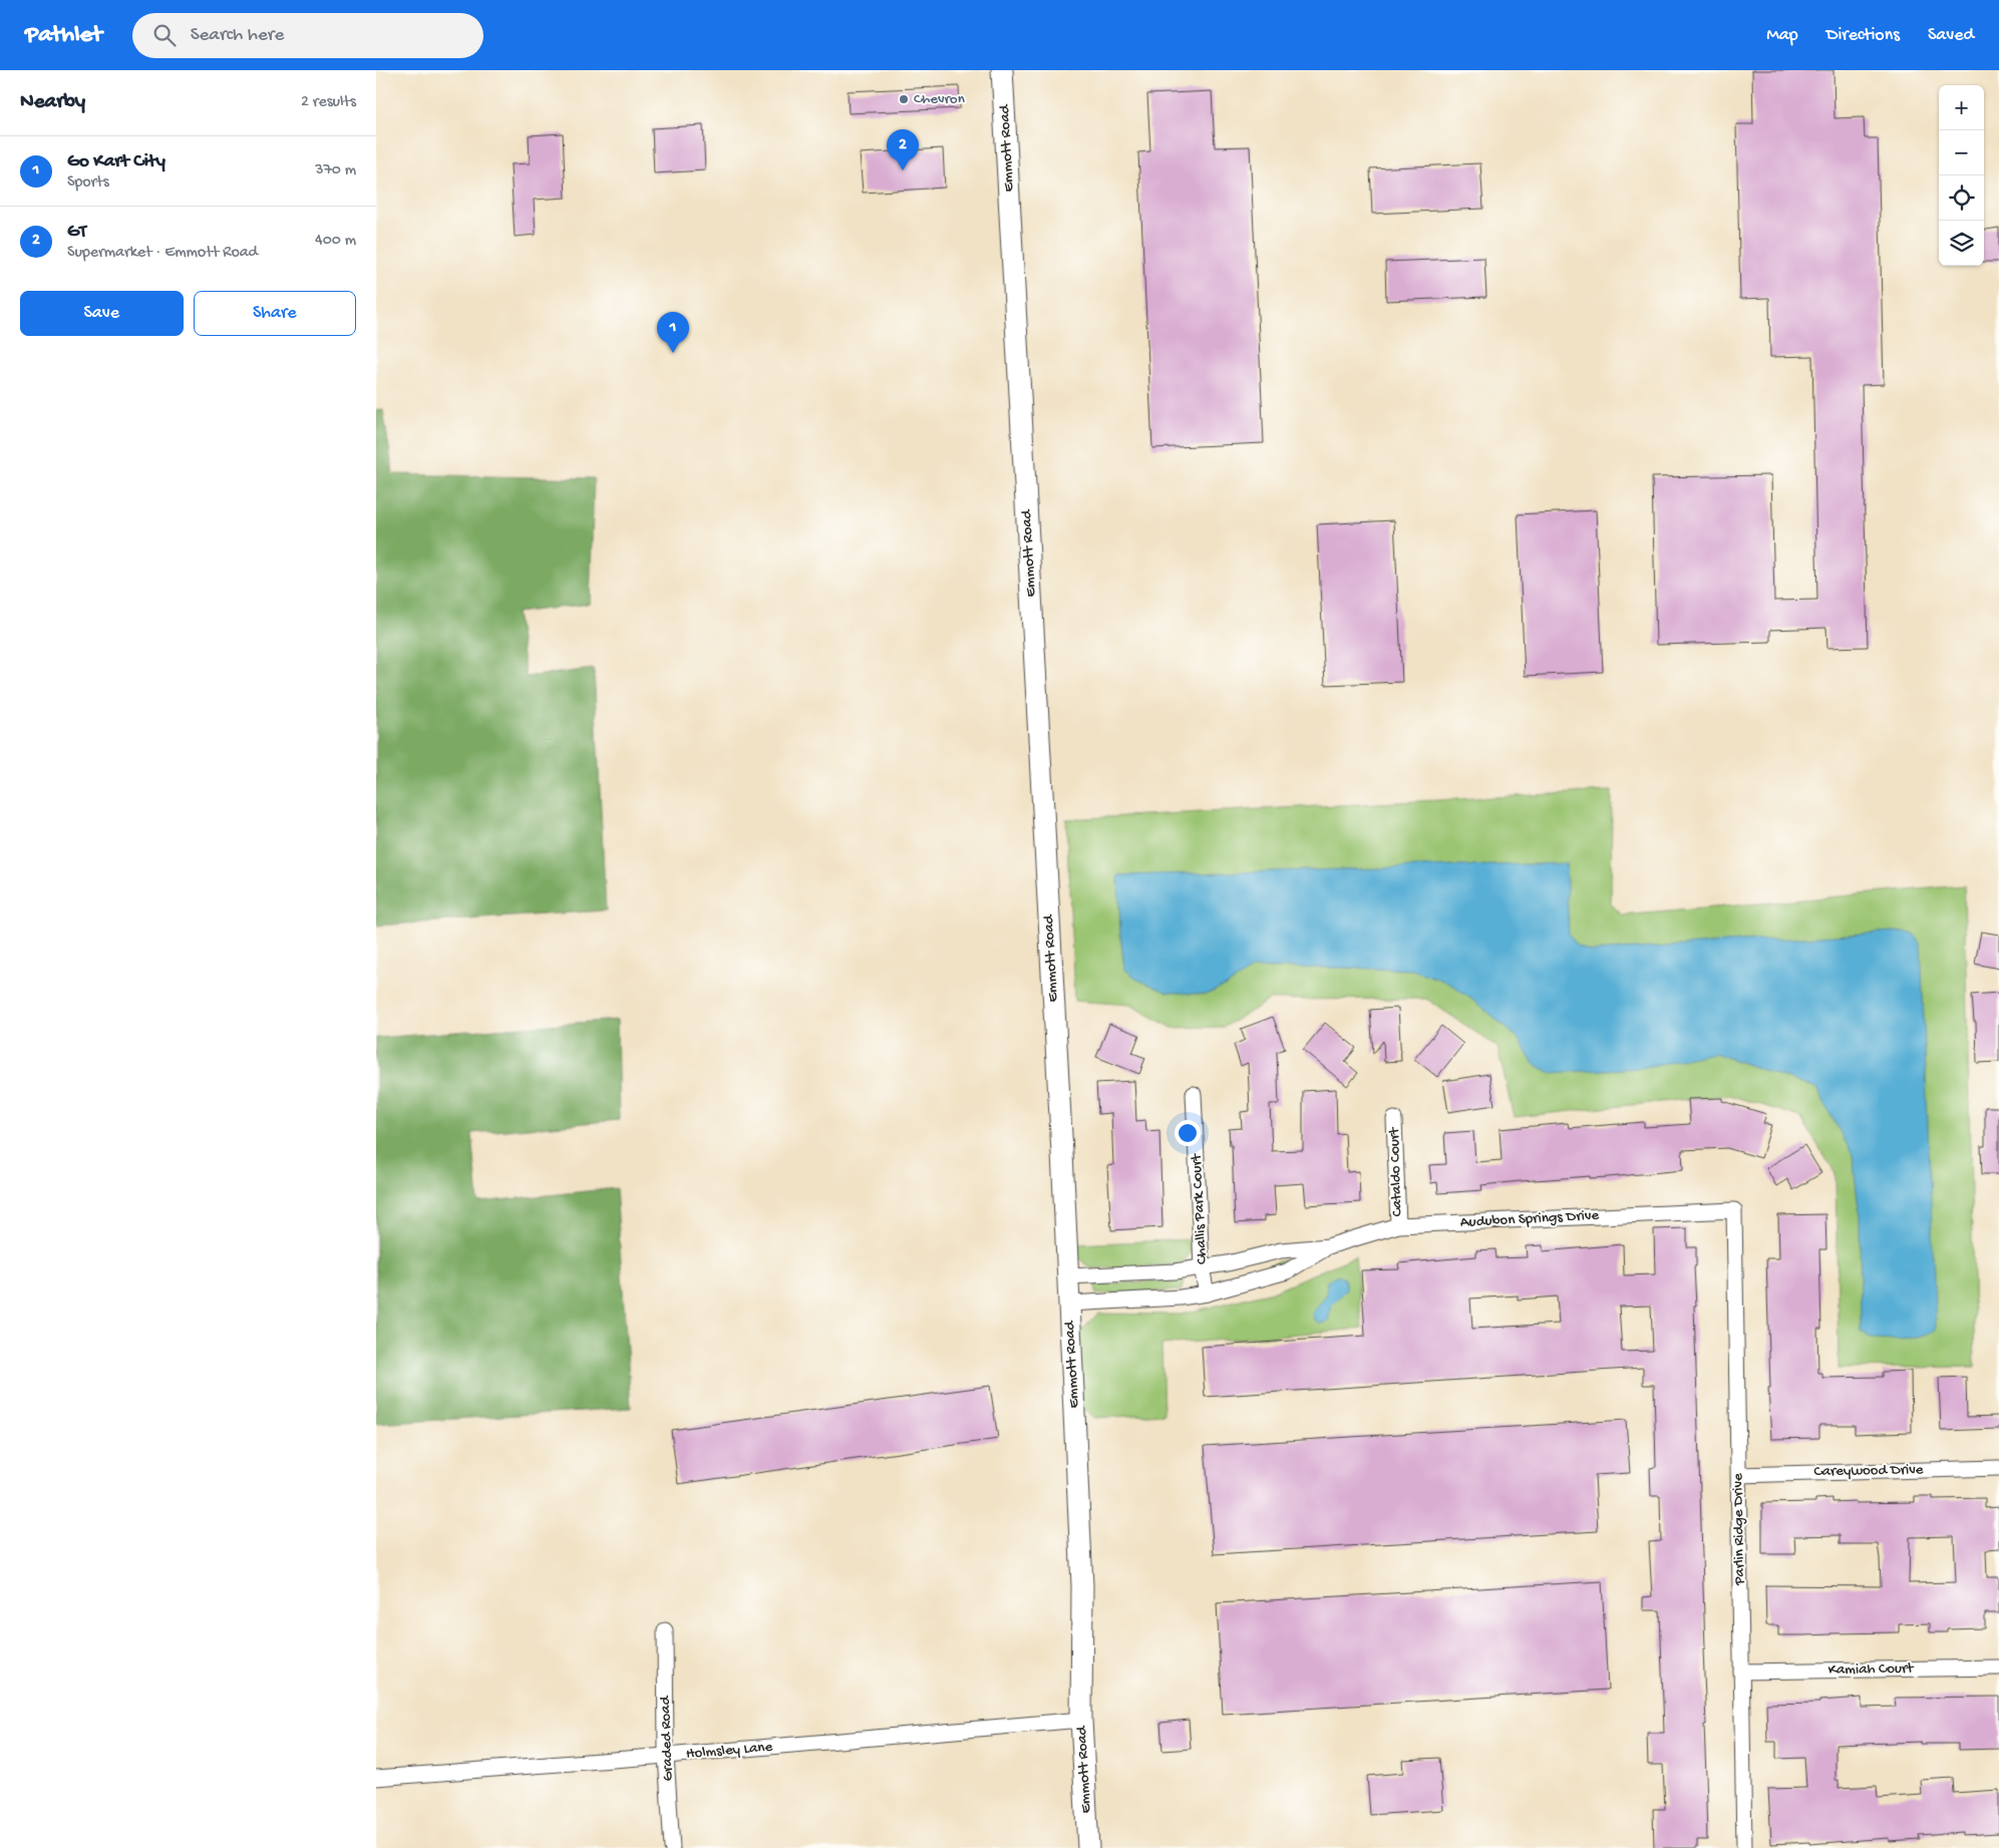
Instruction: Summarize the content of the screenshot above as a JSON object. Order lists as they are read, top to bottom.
{
  "streets": {
    "street": [
      "Emmott Road",
      "Cataldo Court",
      "Challis Park Court",
      "Audubon Springs Drive",
      "Careywood Drive",
      "Parlin Ridge Drive",
      "Kamiah Court",
      "Graded Road",
      "Holmsley Lane"
    ]
  },
  "crossings": [
    ["Emmott Road", "Audubon Springs Drive"],
    ["Emmott Road", "Holmsley Lane"],
    ["Cataldo Court", "Audubon Springs Drive"],
    ["Challis Park Court", "Audubon Springs Drive"],
    ["Audubon Springs Drive", "Parlin Ridge Drive"],
    ["Careywood Drive", "Parlin Ridge Drive"],
    ["Parlin Ridge Drive", "Kamiah Court"],
    ["Graded Road", "Holmsley Lane"]
  ],
  "places": ["Chevron"],
  "page": {
    "header": "Pathlet",
    "search": "Search here",
    "nav": ["Map", "Directions", "Saved"],
    "heading": ["Nearby", "2 results"],
    "map_buttons": ["+", "−"],
    "pins": ["2", "1"],
    "list": [
      {
        "mark": "1",
        "name": "Go Kart City",
        "note": "Sports",
        "value": "370 m"
      },
      {
        "mark": "2",
        "name": "GT",
        "note": "Supermarket · Emmott Road",
        "value": "400 m"
      }
    ],
    "buttons": ["Save", "Share"]
  }
}
